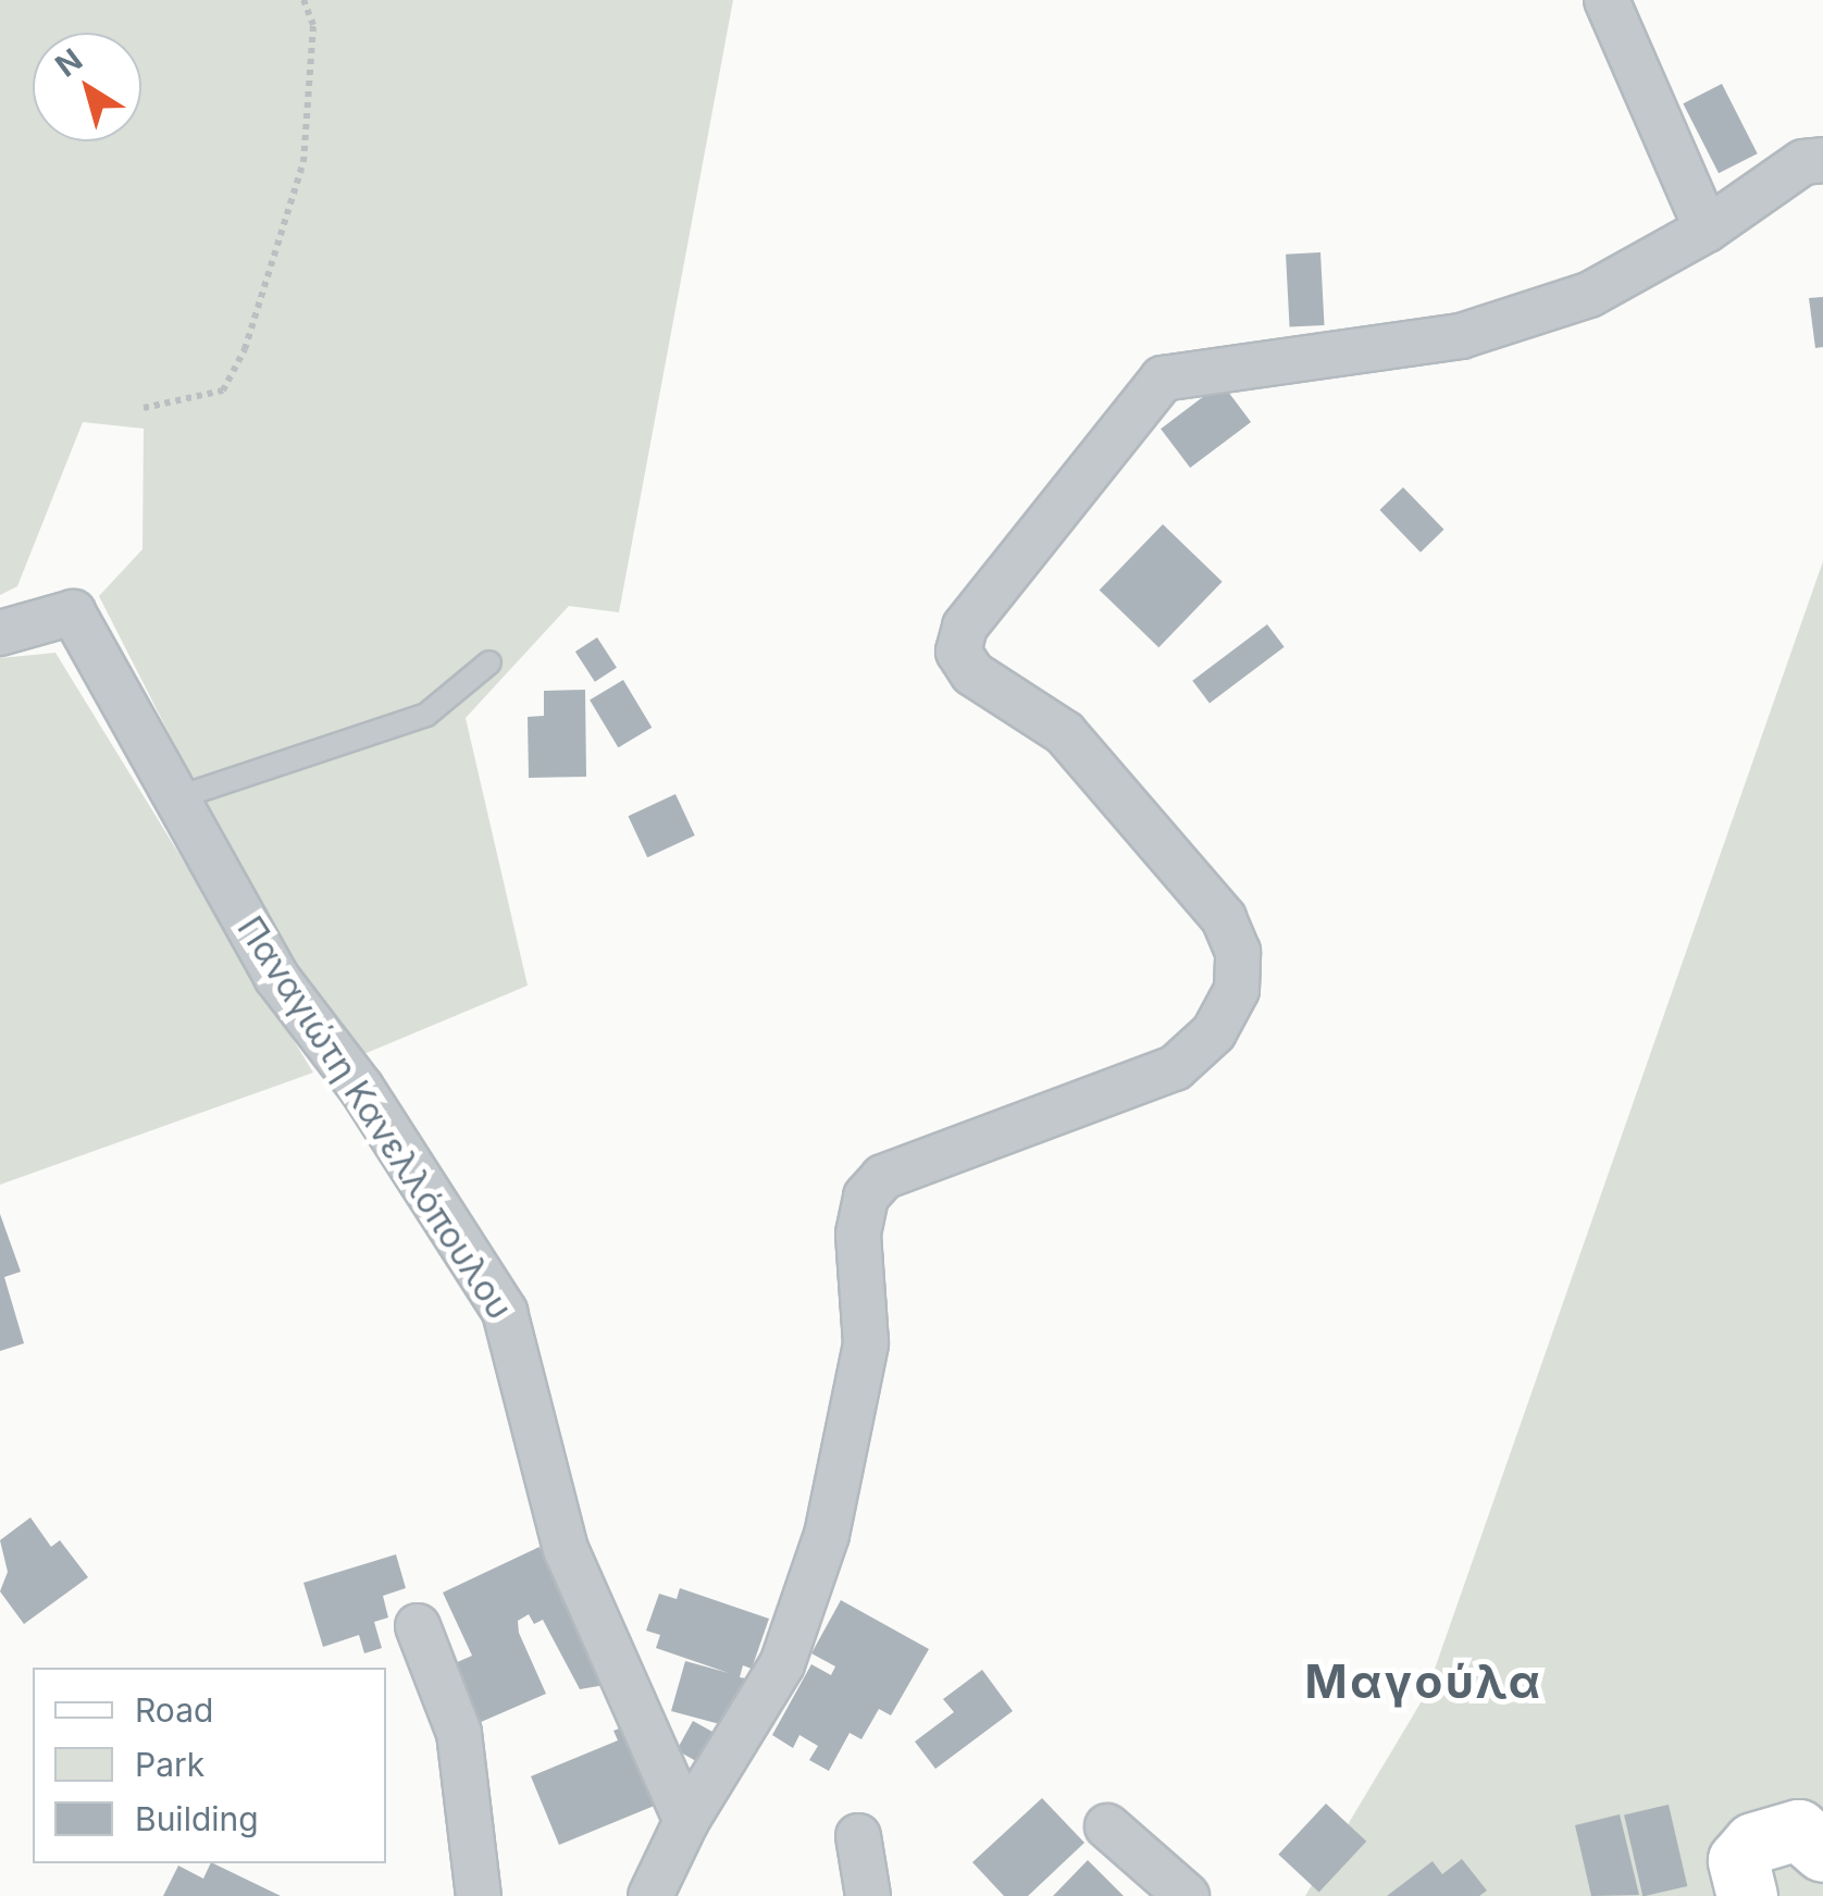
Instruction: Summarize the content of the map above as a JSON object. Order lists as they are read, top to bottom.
{
  "streets": {
    "street": ["Παναγιώτη Κανελλόπουλου"]
  },
  "districts": ["Μαγούλα"],
  "legend": ["Road", "Park", "Building"],
  "north": "top left"
}
